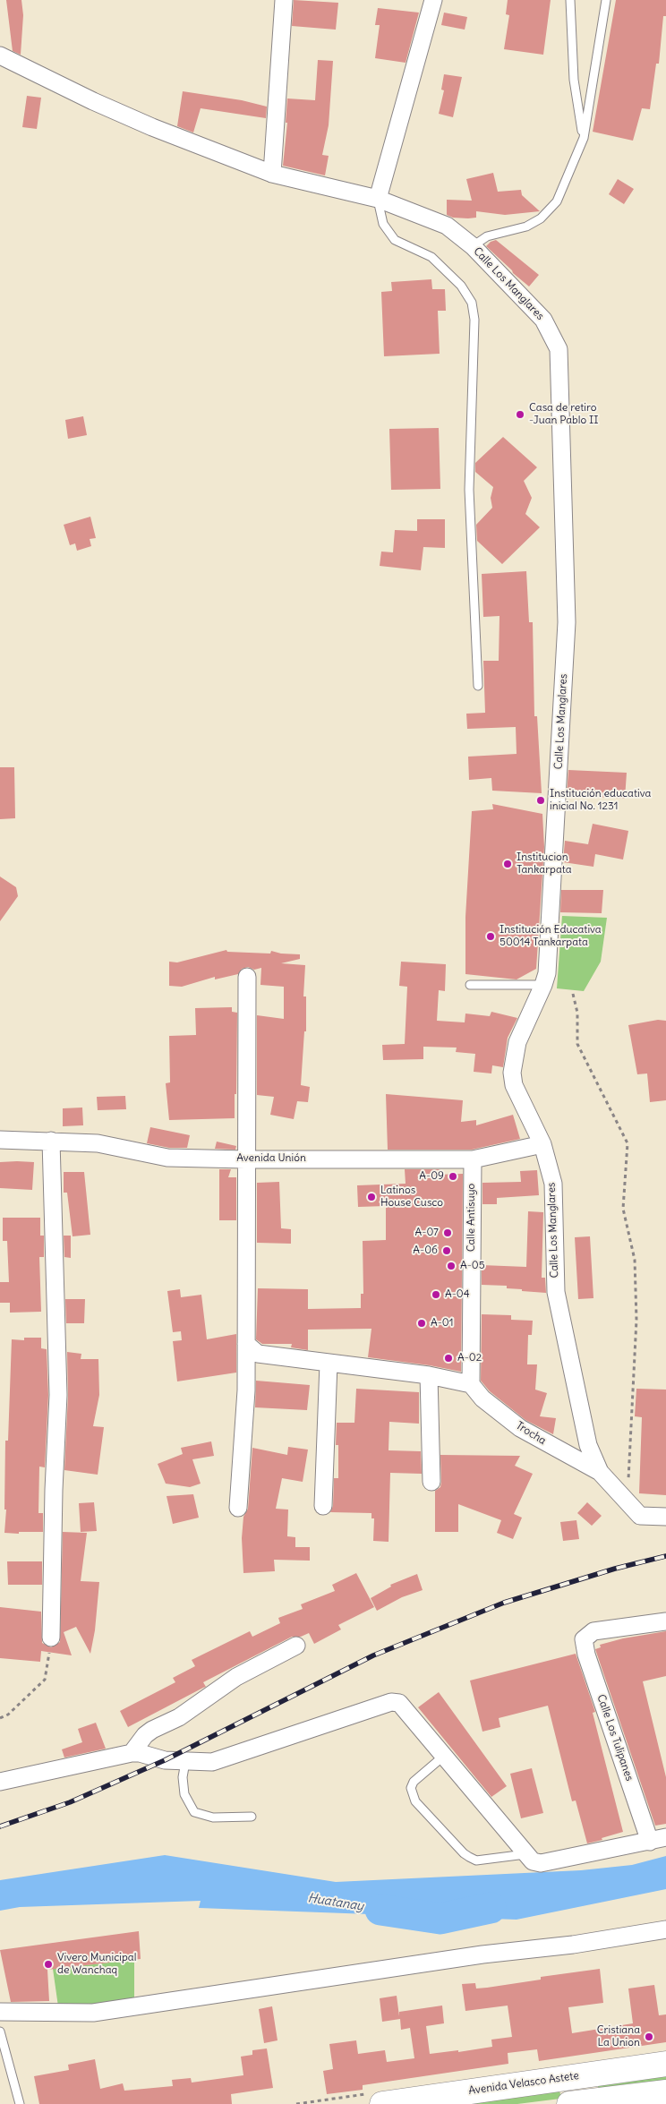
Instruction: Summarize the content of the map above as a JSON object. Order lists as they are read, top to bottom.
{
  "streets": {
    "highway": ["Avenida Velasco Astete"],
    "street": [
      "Calle Los Manglares",
      "Avenida Unión",
      "Calle Antisuyo",
      "Trocha",
      "Calle Los Tulipanes"
    ]
  },
  "crossings": [
    ["Calle Los Manglares", "Avenida Unión"],
    ["Calle Los Manglares", "Trocha"],
    ["Avenida Unión", "Calle Antisuyo"],
    ["Calle Antisuyo", "Trocha"]
  ],
  "water": ["Huatanay"],
  "places": [
    "Casa de retiro -Juan Pablo II",
    "Institución educativa inicial No. 1231",
    "Institucion Tankarpata",
    "Institución Educativa 50014 Tankarpata",
    "A-09",
    "Latinos House Cusco",
    "A-07",
    "A-06",
    "A-05",
    "A-04",
    "A-01",
    "A-02",
    "Vivero Municipal de Wanchaq",
    "Cristiana La Union"
  ]
}
